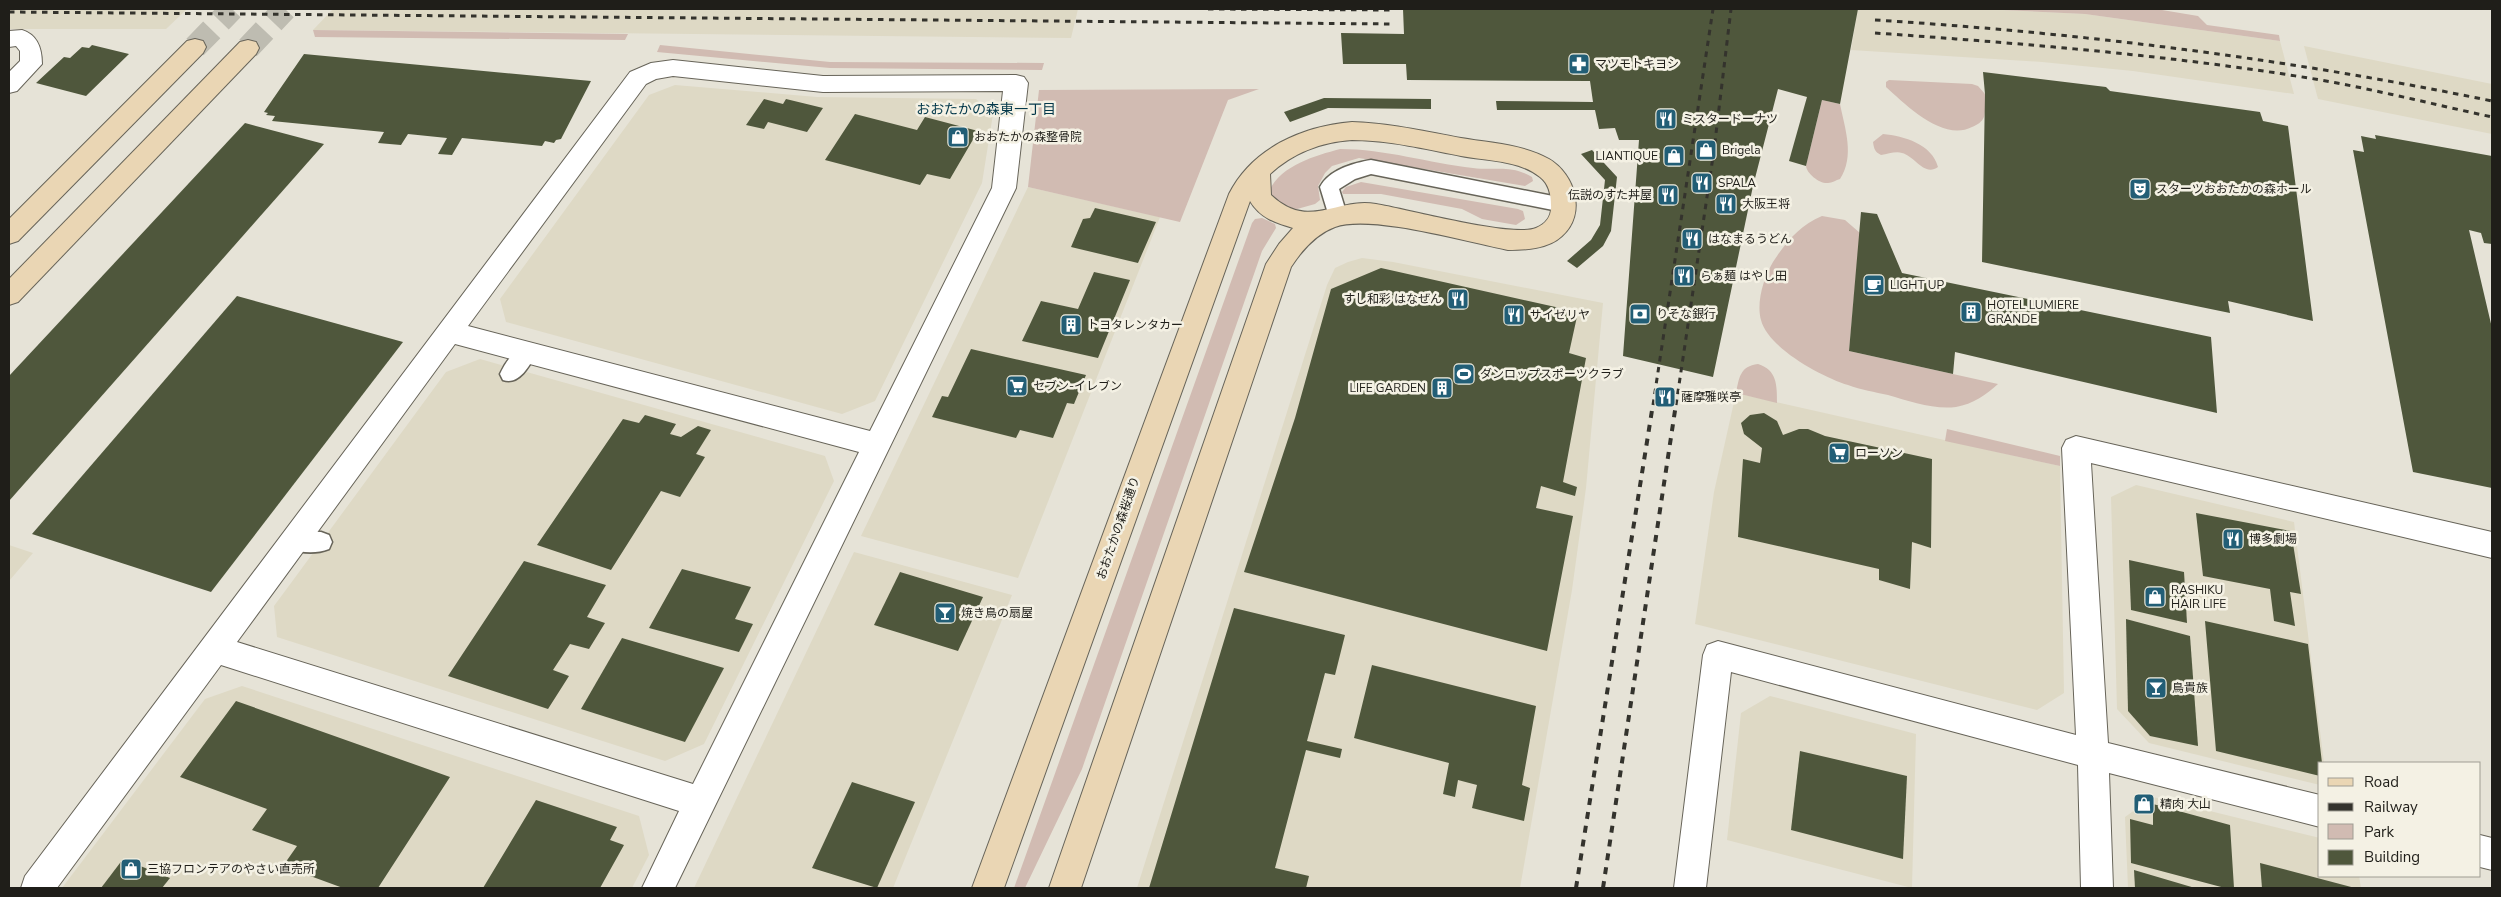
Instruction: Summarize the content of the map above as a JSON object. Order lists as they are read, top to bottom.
{
  "streets": {
    "street": ["おおたかの森桜通り"]
  },
  "districts": ["おおたかの森東一丁目"],
  "places": {
    "pharmacy": ["マツモトキヨシ"],
    "restaurant": [
      "ミスタードーナツ",
      "SPALA",
      "伝説のすた丼屋",
      "大阪王将",
      "はなまるうどん",
      "らぁ麺 はやし田",
      "すし和彩 はなぜん",
      "サイゼリヤ",
      "薩摩雅咲亭",
      "博多劇場"
    ],
    "shop": [
      "おおたかの森整骨院",
      "Brigela",
      "LIANTIQUE",
      "RASHIKU HAIR LIFE",
      "精肉 大山",
      "三協フロンテアのやさい直売所"
    ],
    "theatre": ["スターツおおたかの森ホール"],
    "cafe": ["LIGHT UP"],
    "building": ["HOTEL LUMIERE GRANDE", "トヨタレンタカー", "LIFE GARDEN"],
    "bank": ["りそな銀行"],
    "sports": ["ダンロップスポーツクラブ"],
    "supermarket": ["セブン-イレブン", "ローソン"],
    "bar": ["焼き鳥の扇屋", "鳥貴族"]
  },
  "legend": [
    "Road",
    "Railway",
    "Park",
    "Building"
  ]
}
